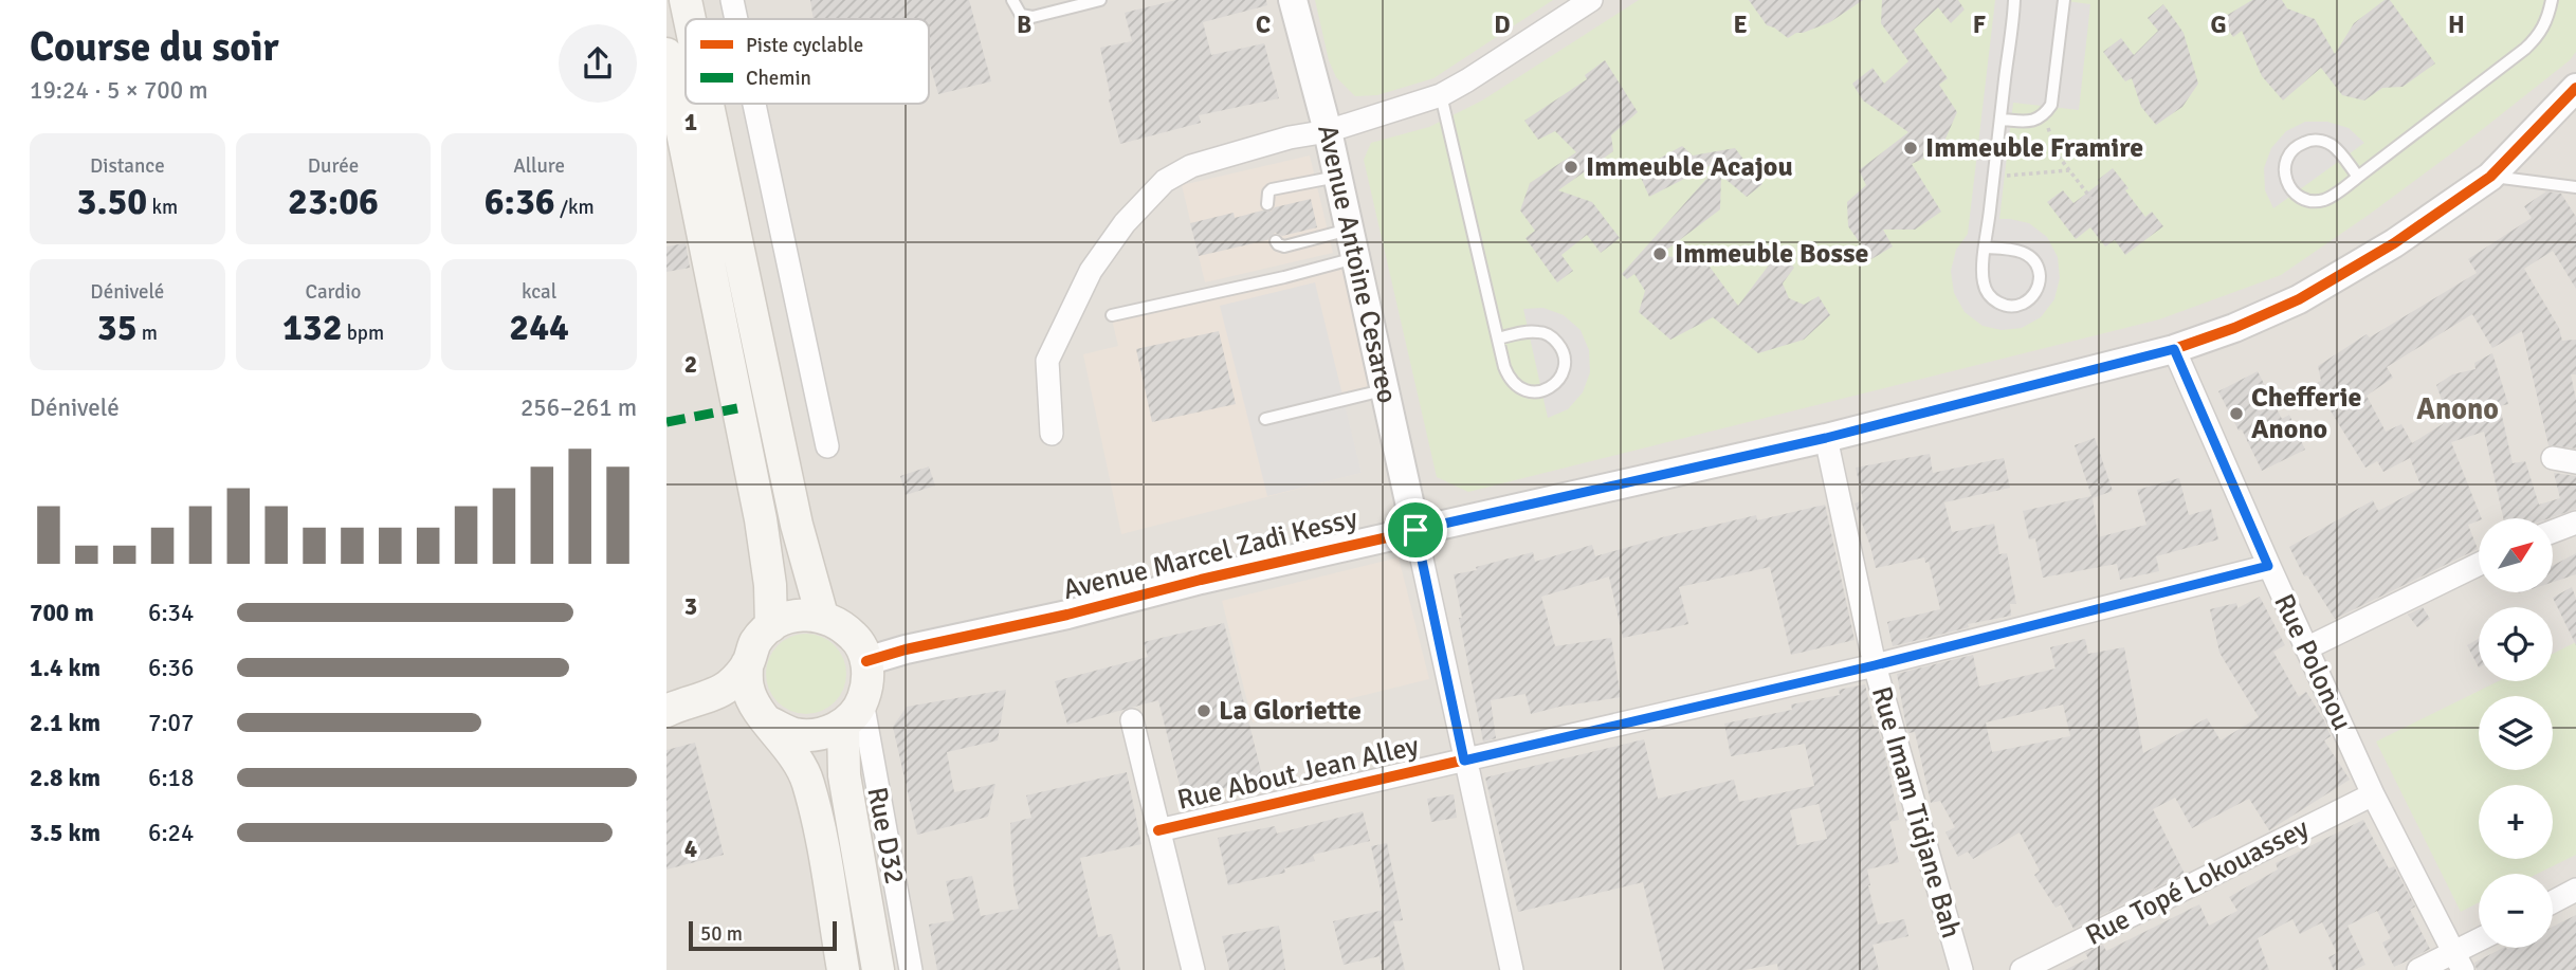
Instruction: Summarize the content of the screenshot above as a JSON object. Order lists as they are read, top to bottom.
{
  "streets": {
    "street": [
      "Avenue Antoine Cesareo",
      "Avenue Marcel Zadi Kessy",
      "Rue Polonou",
      "Rue About Jean Alley",
      "Rue Imam Tidjane Bah",
      "Rue D32",
      "Rue Topé Lokouassey"
    ]
  },
  "crossings": [
    ["Avenue Antoine Cesareo", "Avenue Marcel Zadi Kessy"],
    ["Avenue Marcel Zadi Kessy", "Rue Polonou"],
    ["Avenue Marcel Zadi Kessy", "Rue Imam Tidjane Bah"],
    ["Avenue Marcel Zadi Kessy", "Rue D32"],
    ["Rue Polonou", "Rue About Jean Alley"],
    ["Rue Polonou", "Rue Topé Lokouassey"],
    ["Rue About Jean Alley", "Rue Imam Tidjane Bah"]
  ],
  "districts": ["Anono"],
  "places": [
    "Immeuble Framire",
    "Immeuble Acajou",
    "Immeuble Bosse",
    "Chefferie Anono",
    "La Gloriette"
  ],
  "legend": ["Piste cyclable", "Chemin"],
  "scale_bar": "50 m",
  "north": "top right",
  "page": {
    "heading": ["Course du soir", "19:24 · 5 × 700 m"],
    "stats": [
      ["Distance", "3.50 km"],
      ["Durée", "23:06"],
      ["Allure", "6:36 /km"],
      ["Dénivelé", "35 m"],
      ["Cardio", "132 bpm"],
      ["kcal", "244"]
    ],
    "chart": ["Dénivelé", "256–261 m"],
    "map_buttons": ["+", "−"],
    "list": [
      {
        "name": "700 m",
        "note": "6:34"
      },
      {
        "name": "1.4 km",
        "note": "6:36"
      },
      {
        "name": "2.1 km",
        "note": "7:07"
      },
      {
        "name": "2.8 km",
        "note": "6:18"
      },
      {
        "name": "3.5 km",
        "note": "6:24"
      }
    ],
    "scale": "50 m"
  },
  "grid": {
    "columns": [
      "B",
      "C",
      "D",
      "E",
      "F",
      "G",
      "H"
    ],
    "rows": [
      "1",
      "2",
      "3",
      "4"
    ]
  }
}
